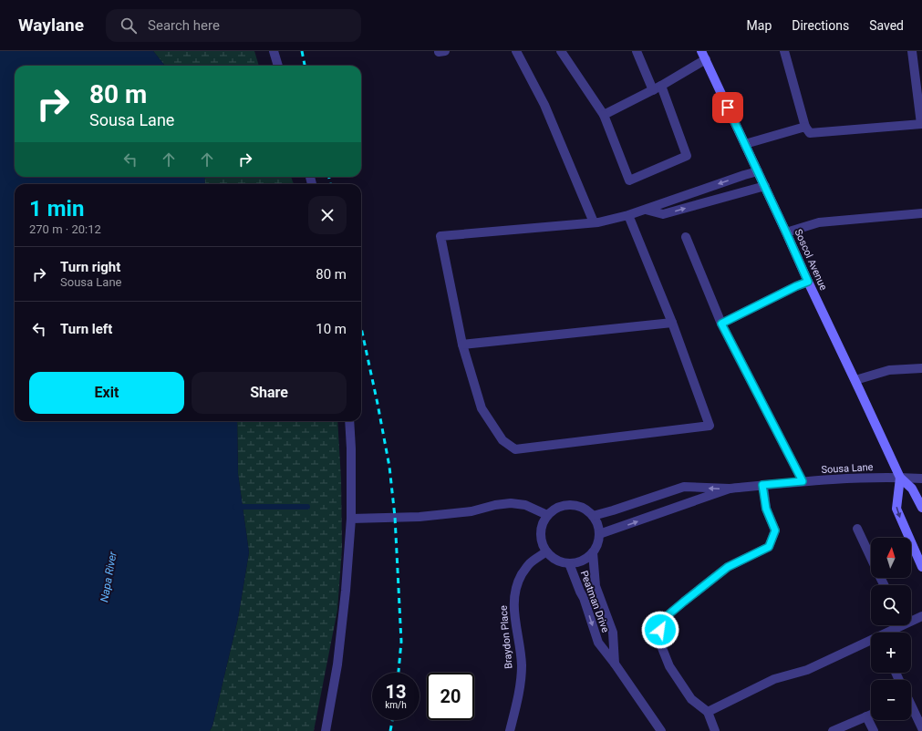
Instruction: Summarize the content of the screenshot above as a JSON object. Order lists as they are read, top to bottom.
{
  "streets": {
    "main road": ["Soscol Avenue"],
    "street": ["Sousa Lane", "Peatman Drive", "Braydon Place"]
  },
  "crossings": [
    ["Soscol Avenue", "Sousa Lane"],
    ["Sousa Lane", "Peatman Drive"],
    ["Sousa Lane", "Braydon Place"],
    ["Peatman Drive", "Braydon Place"]
  ],
  "water": ["Napa River"],
  "north": "top",
  "page": {
    "header": "Waylane",
    "search": "Search here",
    "nav": ["Map", "Directions", "Saved"],
    "turn": ["80 m", "Sousa Lane"],
    "heading": ["1 min", "270 m · 20:12"],
    "list": [
      {
        "name": "Turn right",
        "note": "Sousa Lane",
        "value": "80 m"
      },
      {
        "name": "Turn left",
        "value": "10 m"
      }
    ],
    "buttons": ["Exit", "Share"],
    "map_buttons": ["+", "−"],
    "speed": "13 km/h",
    "limit": "20"
  }
}
